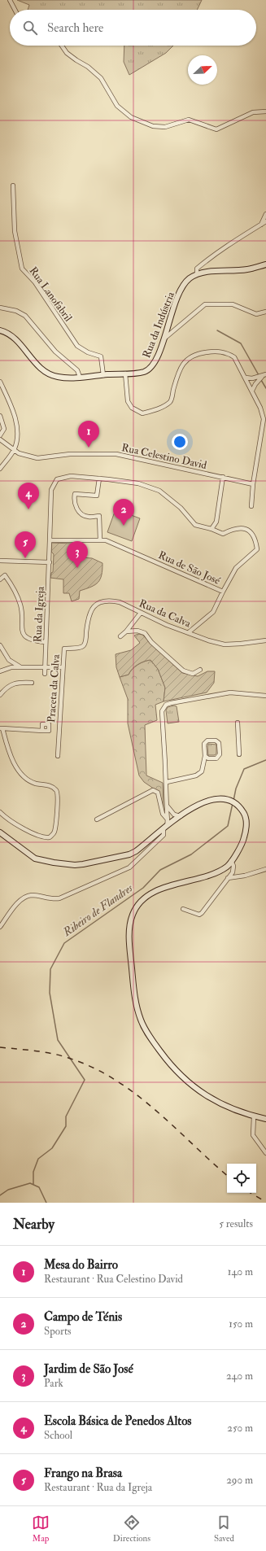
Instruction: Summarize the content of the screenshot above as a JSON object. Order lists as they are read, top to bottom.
{
  "streets": {
    "main road": ["Rua da Indústria"],
    "street": [
      "Rua Lanofabril",
      "Rua Celestino David",
      "Rua de São José",
      "Rua da Calva",
      "Rua da Igreja",
      "Praceta da Calva"
    ]
  },
  "crossings": [
    ["Rua Lanofabril", "Rua da Indústria"],
    ["Rua de São José", "Rua da Igreja"],
    ["Rua da Calva", "Praceta da Calva"]
  ],
  "water": ["Ribeiro de Flandres"],
  "north": "top right",
  "page": {
    "search": "Search here",
    "pins": [
      "1",
      "4",
      "2",
      "5",
      "3"
    ],
    "heading": ["Nearby", "5 results"],
    "list": [
      {
        "mark": "1",
        "name": "Mesa do Bairro",
        "note": "Restaurant · Rua Celestino David",
        "value": "140 m"
      },
      {
        "mark": "2",
        "name": "Campo de Ténis",
        "note": "Sports",
        "value": "150 m"
      },
      {
        "mark": "3",
        "name": "Jardim de São José",
        "note": "Park",
        "value": "240 m"
      },
      {
        "mark": "4",
        "name": "Escola Básica de Penedos Altos",
        "note": "School",
        "value": "250 m"
      },
      {
        "mark": "5",
        "name": "Frango na Brasa",
        "note": "Restaurant · Rua da Igreja",
        "value": "290 m"
      }
    ],
    "nav": ["Map", "Directions", "Saved"]
  }
}
